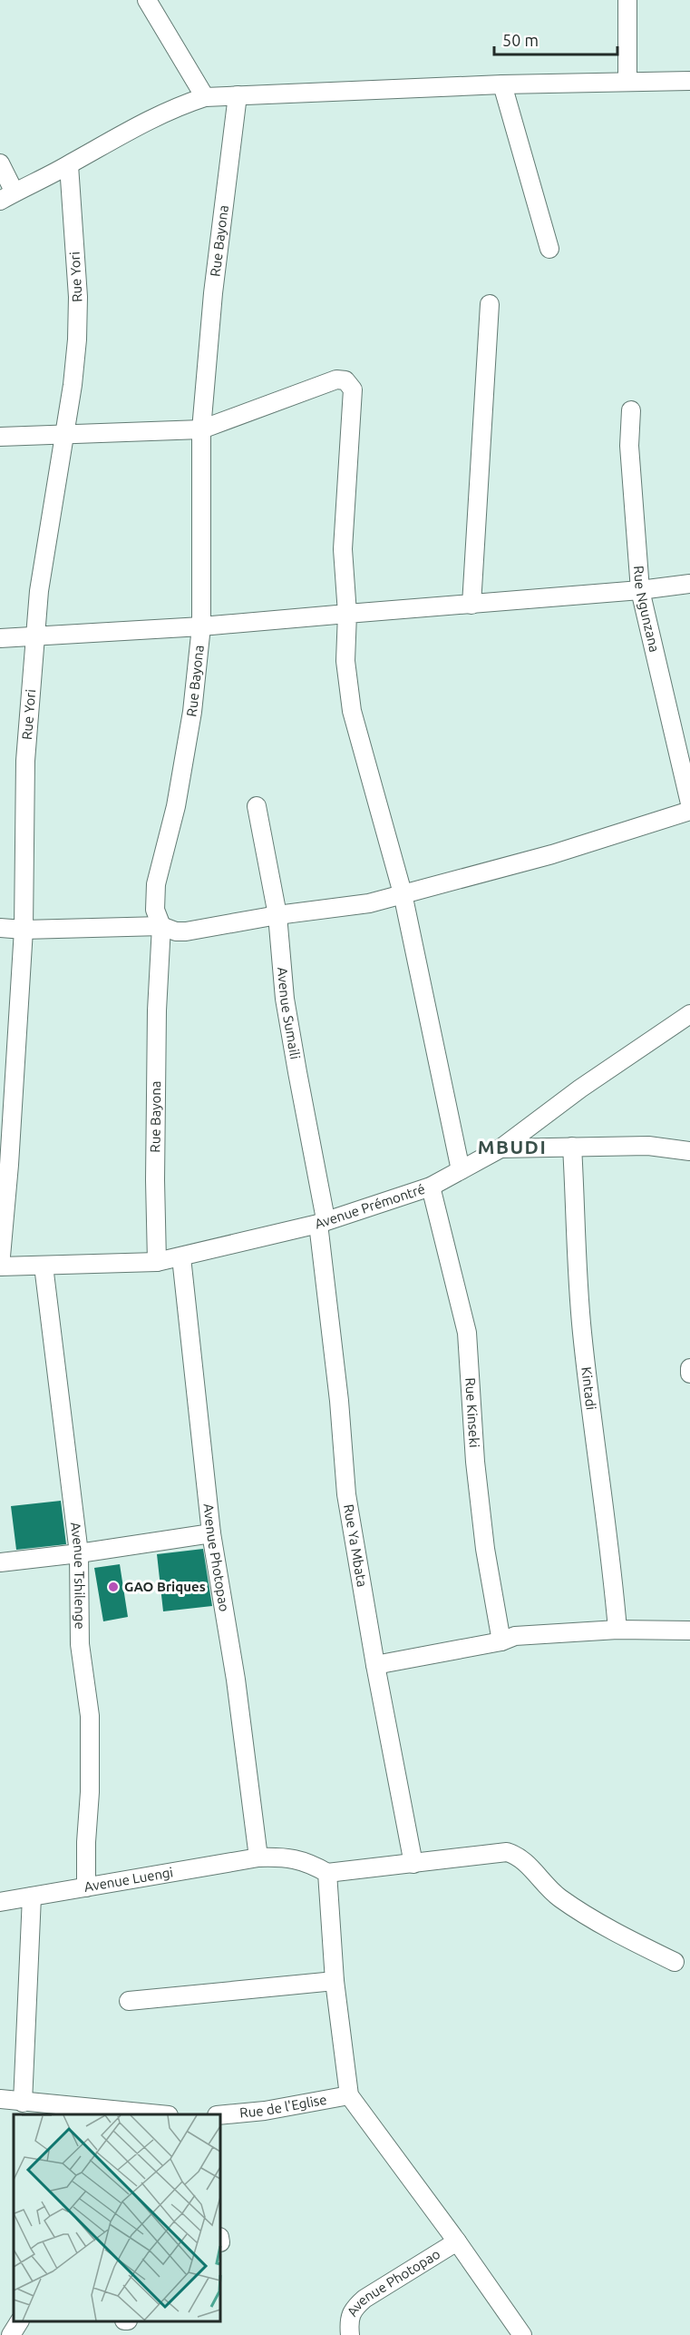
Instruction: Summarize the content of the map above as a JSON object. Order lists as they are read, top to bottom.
{
  "streets": {
    "street": [
      "Rue Bayona",
      "Rue Yori",
      "Rue Ngunzana",
      "Avenue Sumaili",
      "Avenue Prémontré",
      "Kintadi",
      "Rue Kinseki",
      "Rue Ya Mbata",
      "Avenue Photopao",
      "Avenue Tshilenge",
      "Avenue Luengi",
      "Rue de l'Eglise"
    ]
  },
  "crossings": [
    ["Rue Bayona", "Avenue Prémontré"],
    ["Rue Yori", "Avenue Prémontré"],
    ["Avenue Sumaili", "Avenue Prémontré"],
    ["Avenue Sumaili", "Rue Ya Mbata"],
    ["Avenue Prémontré", "Rue Kinseki"],
    ["Avenue Prémontré", "Rue Ya Mbata"],
    ["Avenue Prémontré", "Avenue Photopao"],
    ["Avenue Prémontré", "Avenue Tshilenge"],
    ["Avenue Photopao", "Avenue Luengi"],
    ["Avenue Tshilenge", "Avenue Luengi"]
  ],
  "districts": ["MBUDI"],
  "places": ["GAO Briques"],
  "scale_bar": "50 m"
}
